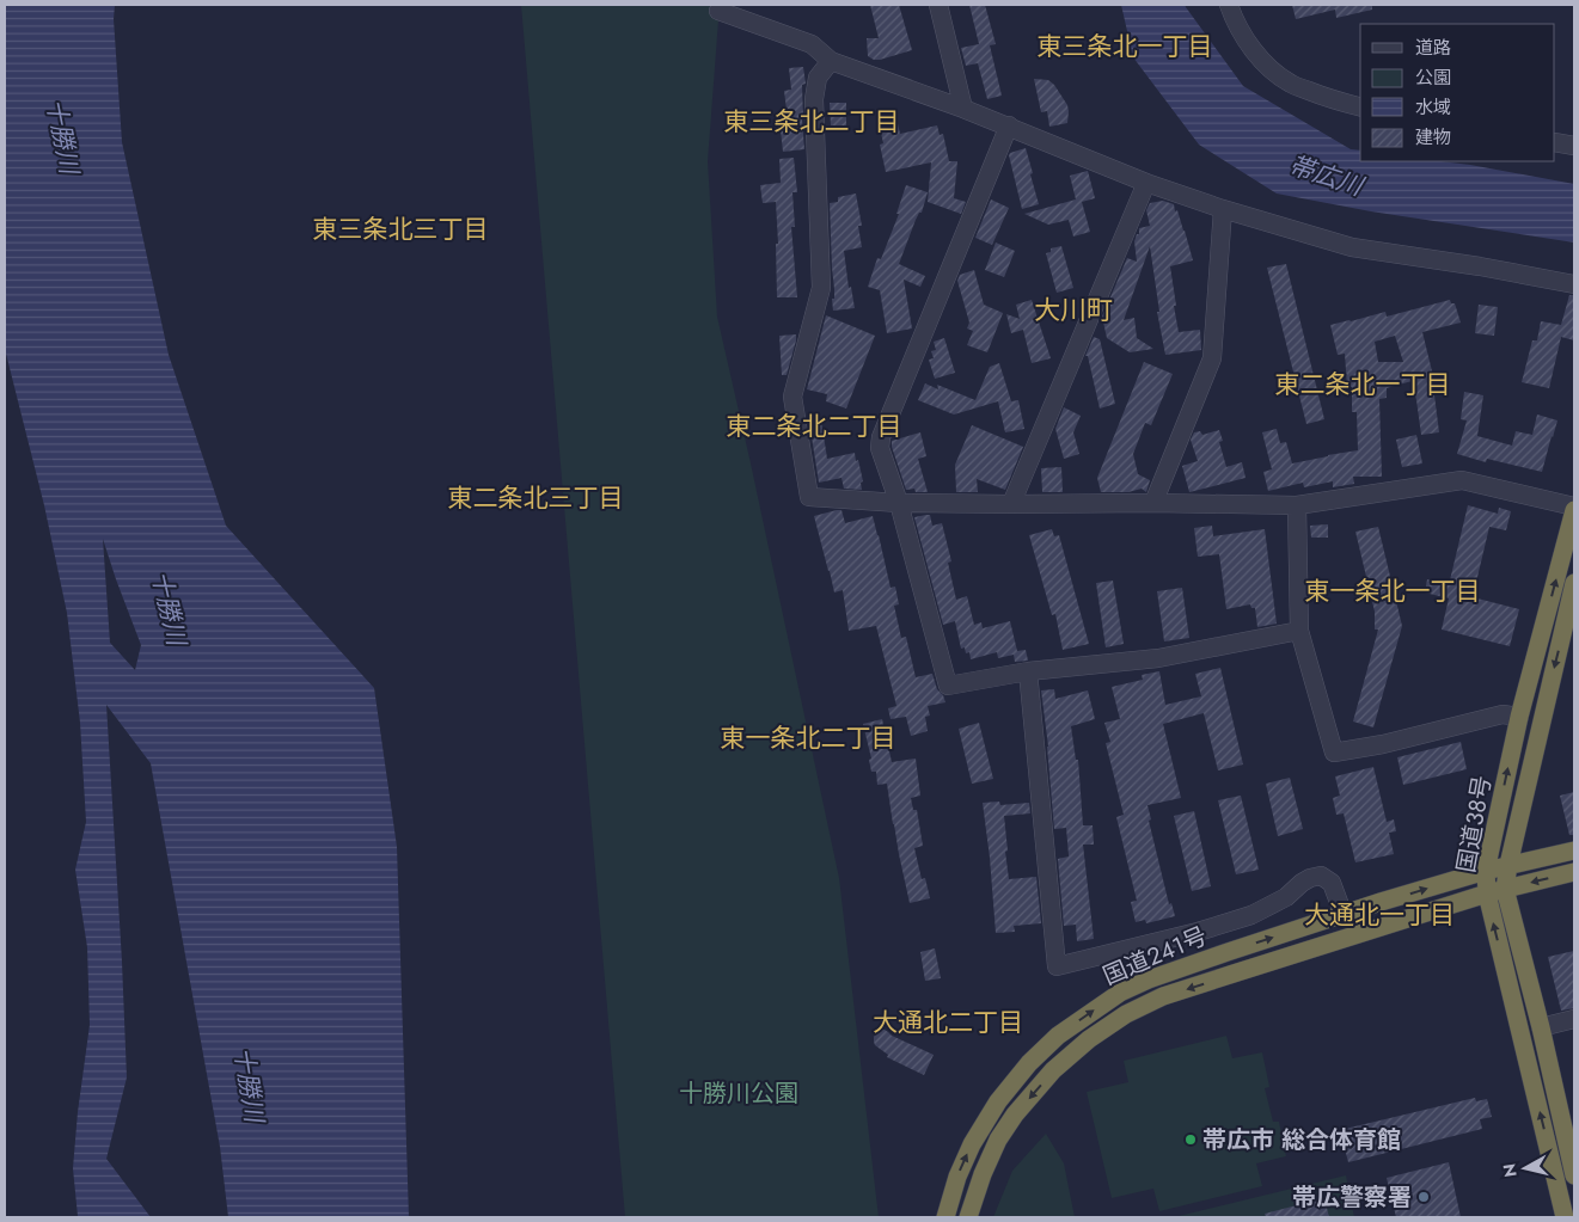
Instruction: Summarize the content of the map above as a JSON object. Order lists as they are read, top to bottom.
{
  "streets": {
    "highway": ["国道38号", "国道241号"]
  },
  "crossings": [
    ["国道38号", "国道241号"]
  ],
  "districts": [
    "東三条北一丁目",
    "東三条北二丁目",
    "東三条北三丁目",
    "大川町",
    "東二条北一丁目",
    "東二条北二丁目",
    "東二条北三丁目",
    "東一条北一丁目",
    "東一条北二丁目",
    "大通北一丁目",
    "大通北二丁目"
  ],
  "water": ["十勝川", "帯広川"],
  "parks": ["十勝川公園"],
  "places": ["帯広市 総合体育館", "帯広警察署"],
  "legend": [
    "道路",
    "公園",
    "水域",
    "建物"
  ],
  "north": "left"
}
